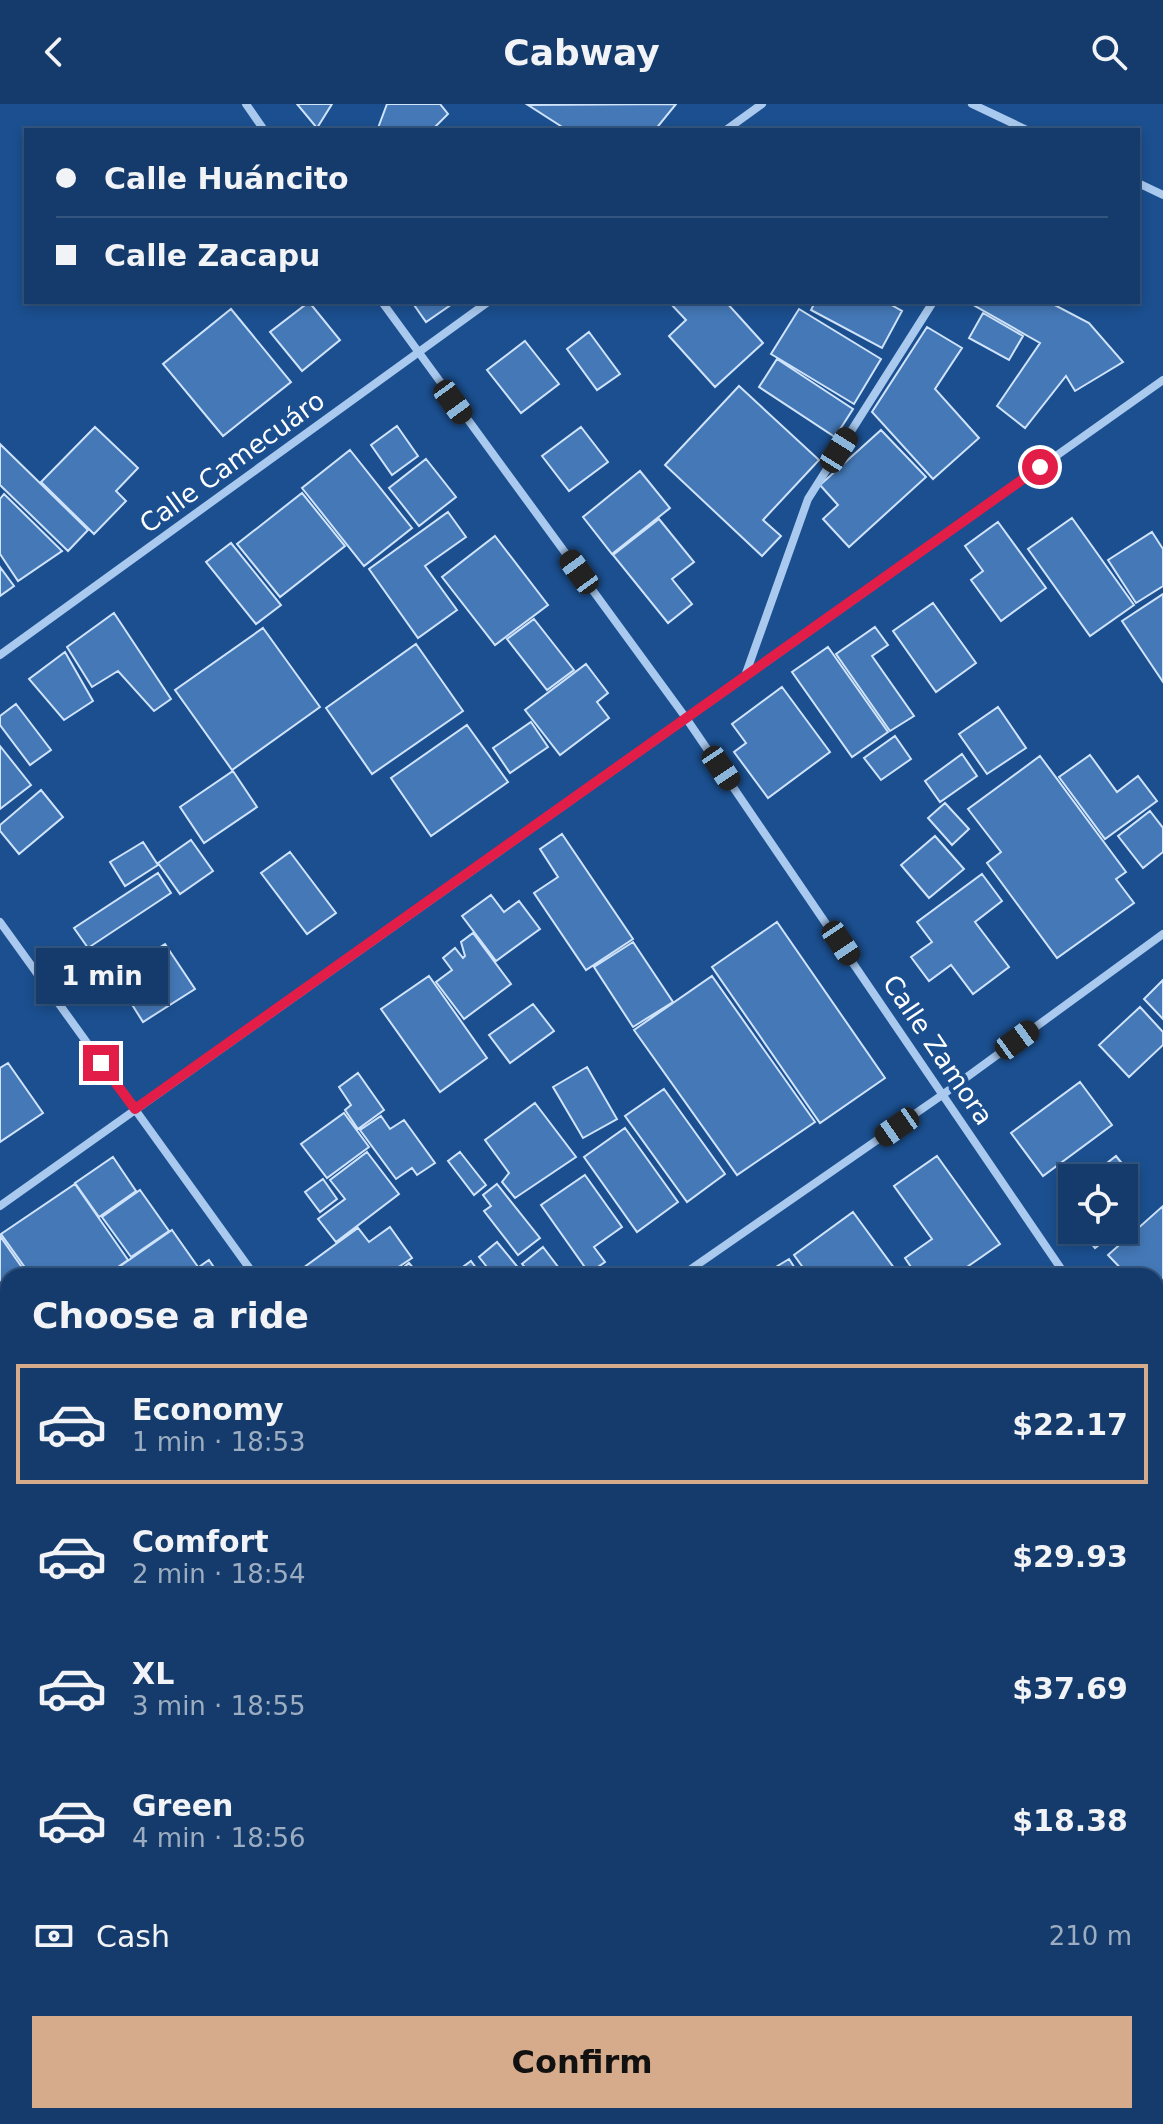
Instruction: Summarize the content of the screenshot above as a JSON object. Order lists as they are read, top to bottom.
{
  "streets": {
    "street": ["Calle Camecuáro", "Calle Zamora"]
  },
  "crossings": [
    ["Calle Camecuáro", "Calle Zamora"]
  ],
  "page": {
    "header": "Cabway",
    "banner": ["Calle Huáncito", "Calle Zacapu"],
    "bubble": "1 min",
    "heading": "Choose a ride",
    "list": [
      {
        "name": "Economy",
        "note": "1 min · 18:53",
        "value": "$22.17"
      },
      {
        "name": "Comfort",
        "note": "2 min · 18:54",
        "value": "$29.93"
      },
      {
        "name": "XL",
        "note": "3 min · 18:55",
        "value": "$37.69"
      },
      {
        "name": "Green",
        "note": "4 min · 18:56",
        "value": "$18.38"
      }
    ],
    "pay": ["Cash", "210 m"],
    "buttons": "Confirm"
  }
}
